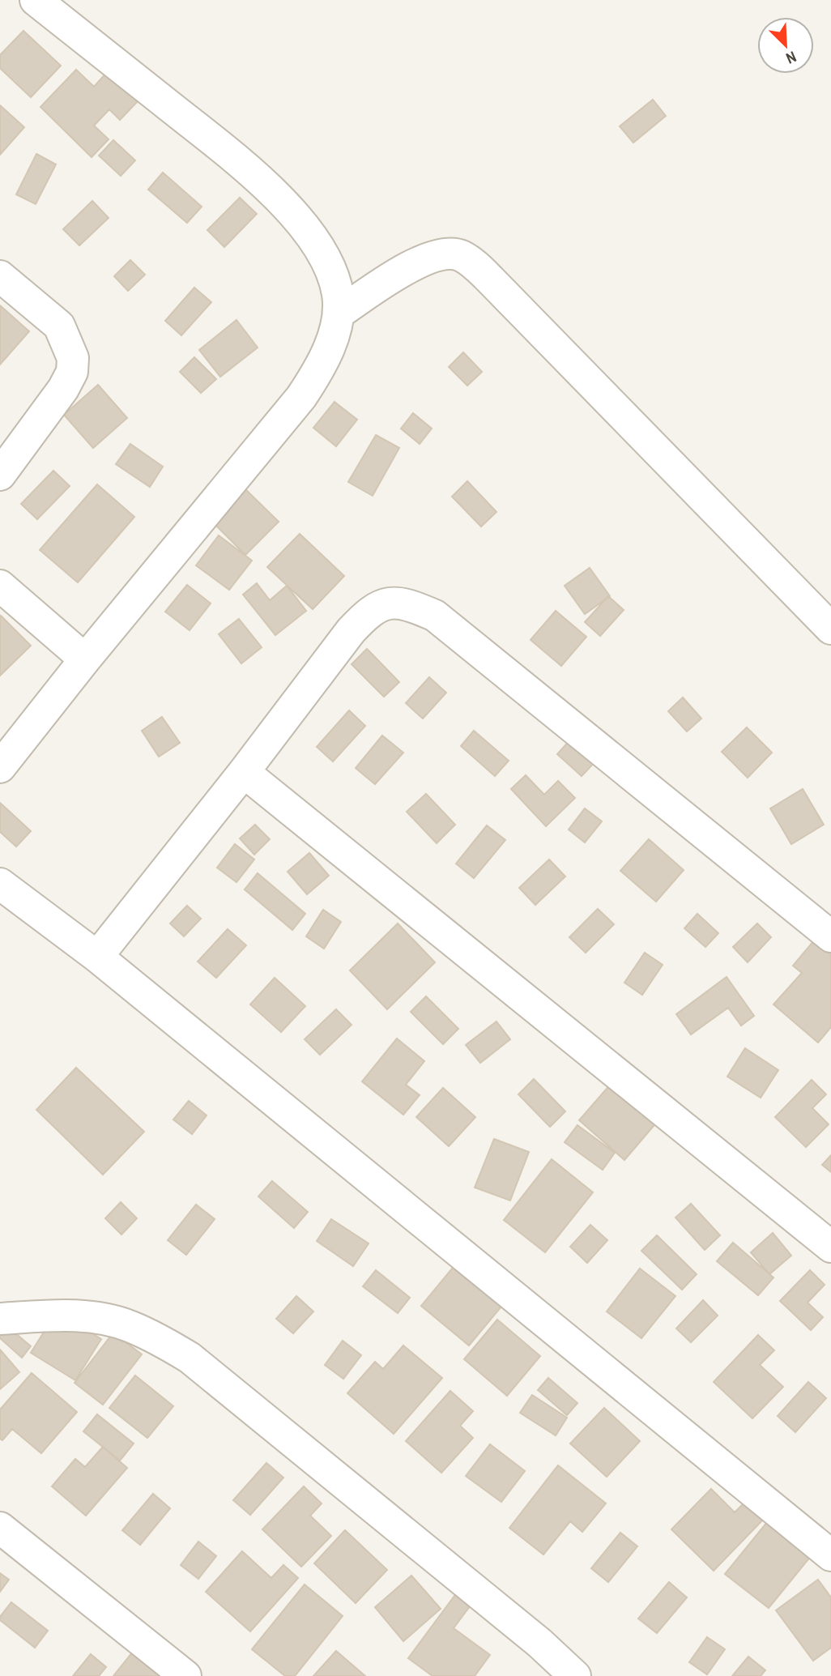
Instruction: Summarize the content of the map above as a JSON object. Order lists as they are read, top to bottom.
{
  "north": "bottom right"
}
